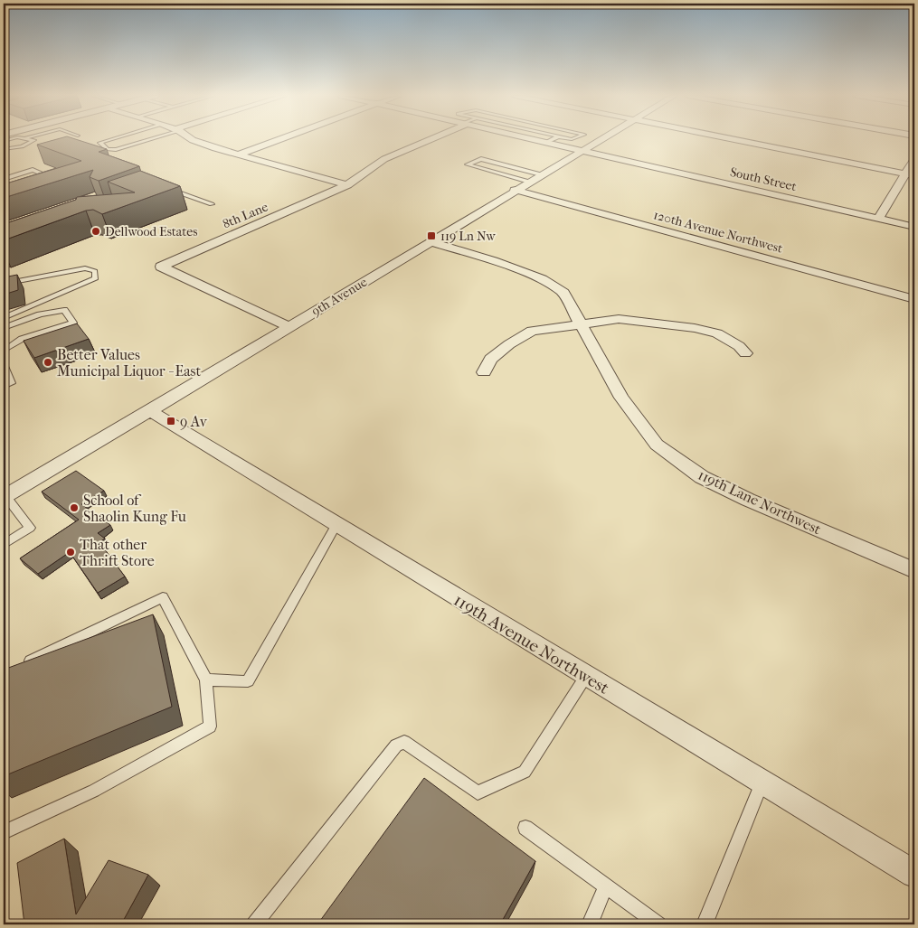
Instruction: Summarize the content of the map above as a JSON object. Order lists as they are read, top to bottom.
{
  "streets": {
    "street": [
      "South Street",
      "8th Lane",
      "120th Avenue Northwest",
      "9th Avenue",
      "119th Lane Northwest",
      "119th Avenue Northwest"
    ]
  },
  "crossings": [
    ["South Street", "9th Avenue"],
    ["8th Lane", "9th Avenue"],
    ["120th Avenue Northwest", "9th Avenue"],
    ["9th Avenue", "119th Lane Northwest"],
    ["9th Avenue", "119th Avenue Northwest"]
  ],
  "places": {
    "other": [
      "Dellwood Estates",
      "Better Values Municipal Liquor - East",
      "School of Shaolin Kung Fu",
      "That other Thrift Store"
    ],
    "transit": ["119 Ln Nw", "9 Av"]
  }
}
